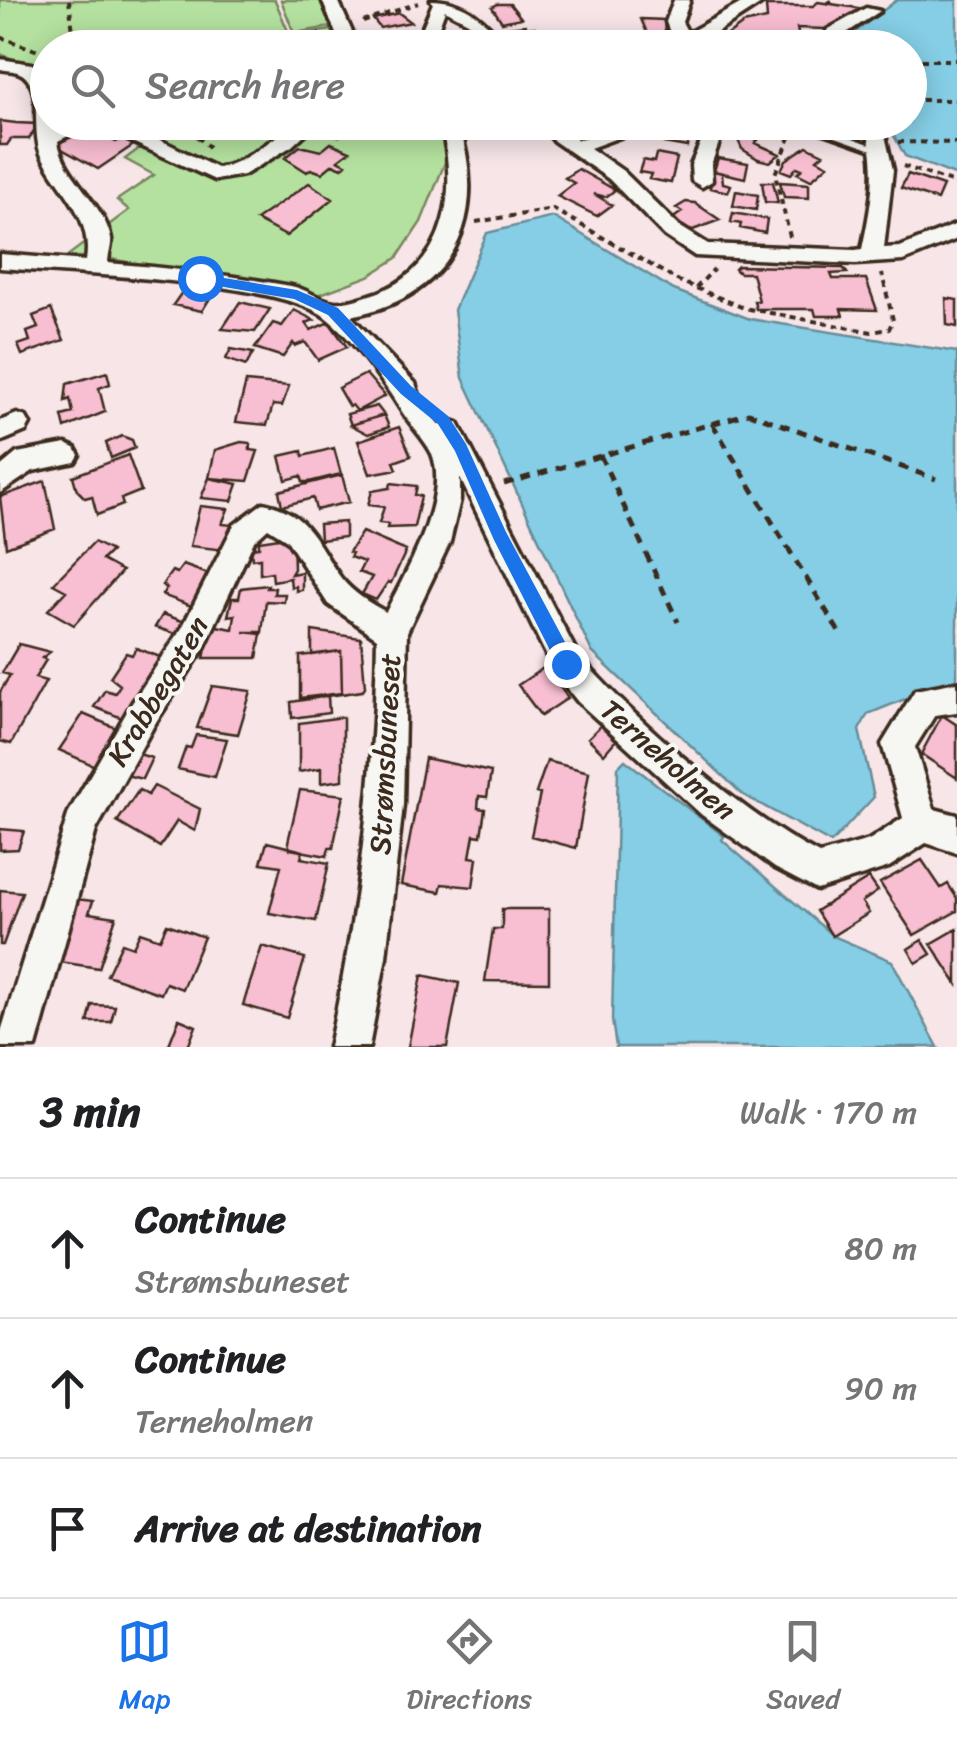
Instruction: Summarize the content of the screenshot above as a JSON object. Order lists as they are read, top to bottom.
{
  "streets": {
    "street": ["Krabbegaten", "Strømsbuneset", "Terneholmen"]
  },
  "crossings": [
    ["Krabbegaten", "Strømsbuneset"],
    ["Strømsbuneset", "Terneholmen"]
  ],
  "page": {
    "search": "Search here",
    "heading": ["3 min", "Walk · 170 m"],
    "list": [
      ["Continue", "Strømsbuneset", "80 m"],
      ["Continue", "Terneholmen", "90 m"],
      "Arrive at destination"
    ],
    "nav": ["Map", "Directions", "Saved"]
  }
}
